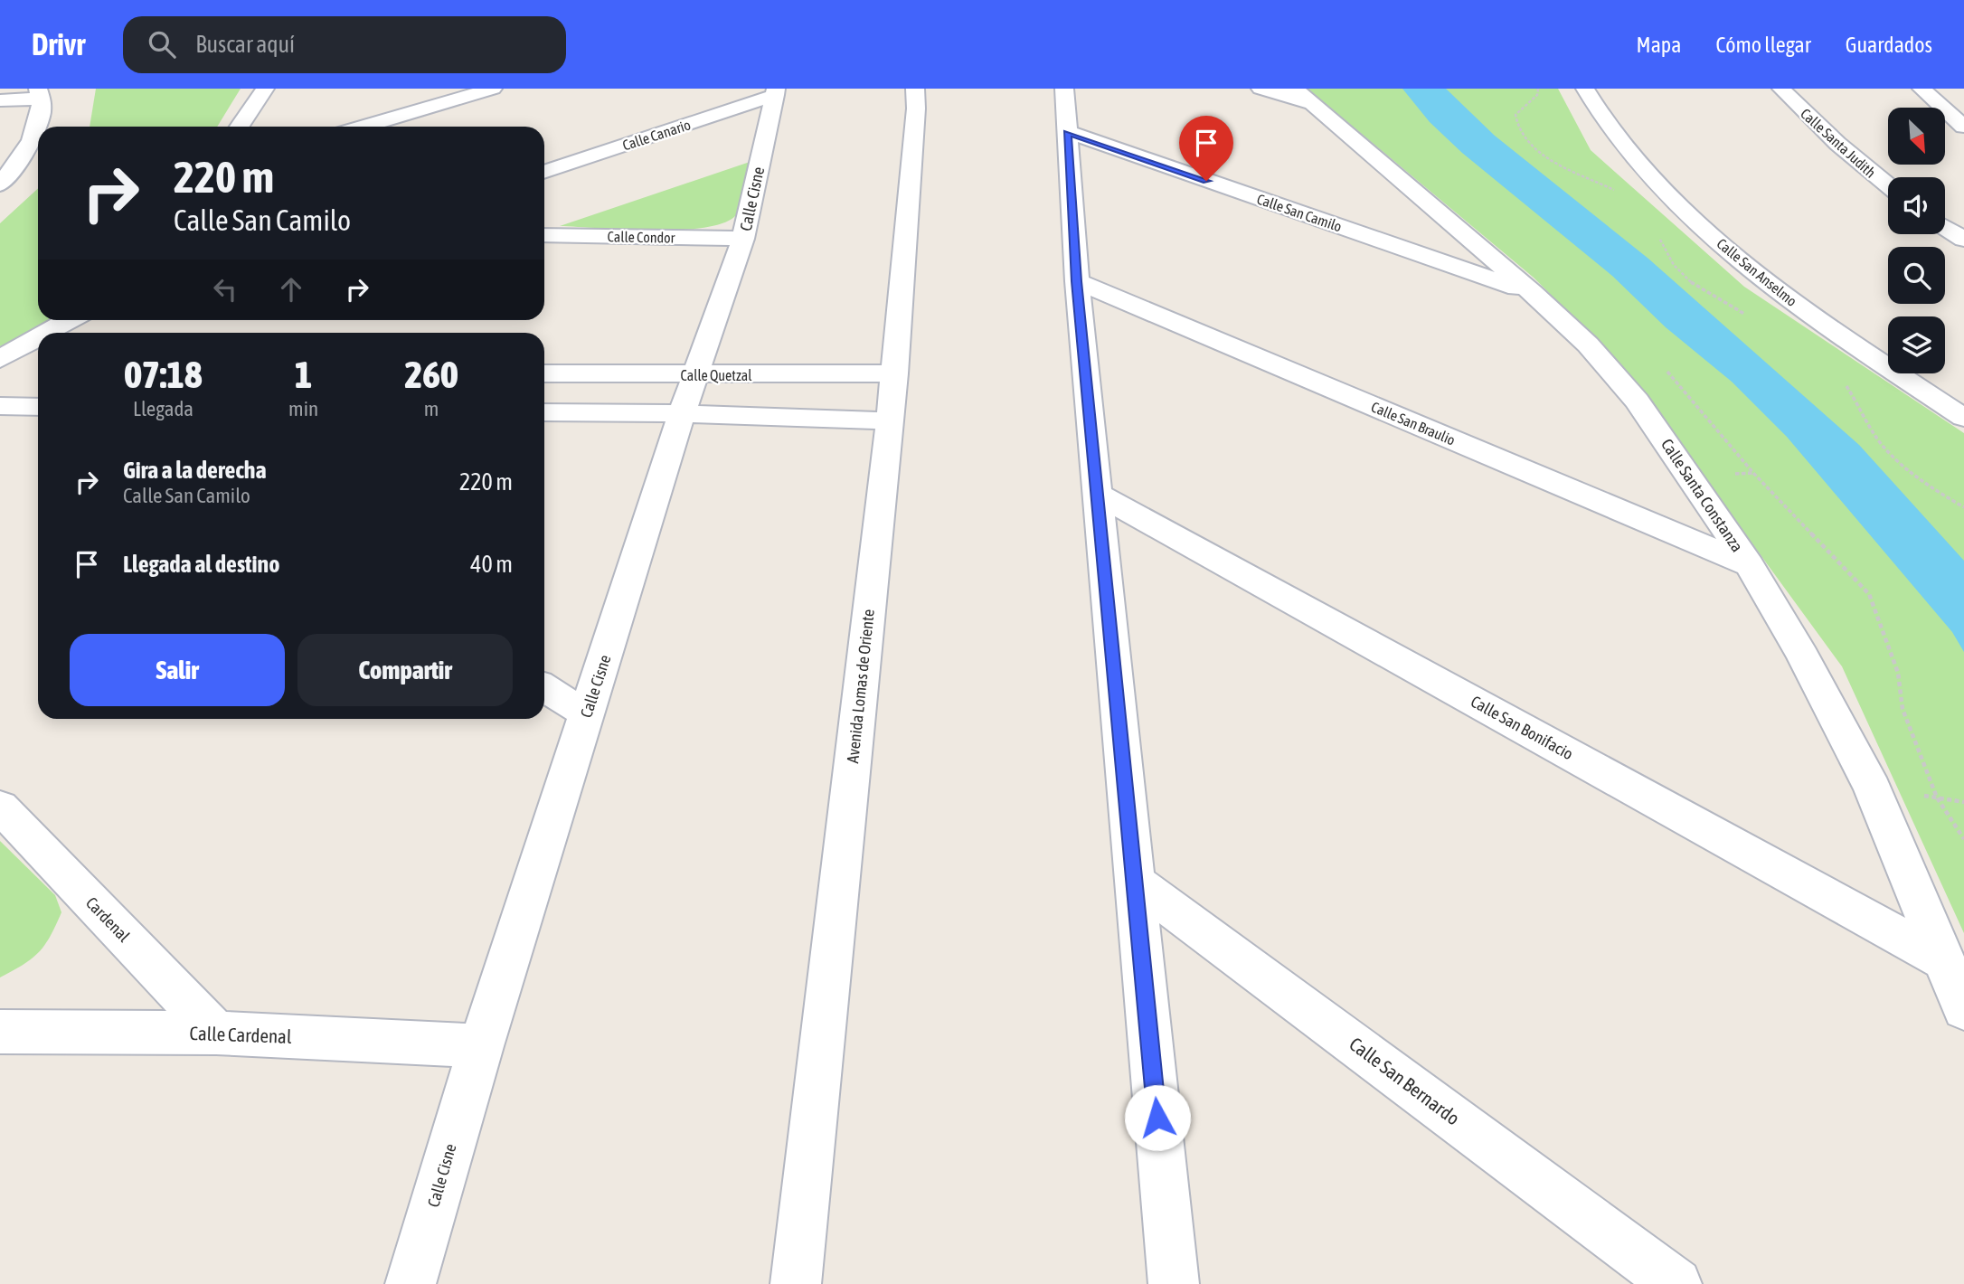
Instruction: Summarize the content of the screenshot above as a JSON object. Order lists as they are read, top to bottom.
{
  "streets": {
    "street": [
      "Calle Canario",
      "Calle Santa Judith",
      "Calle Cisne",
      "Calle San Camilo",
      "Calle Condor",
      "Calle San Anselmo",
      "Calle Quetzal",
      "Calle San Braulio",
      "Calle Santa Constanza",
      "Avenida Lomas de Oriente",
      "Calle San Bonifacio",
      "Cardenal",
      "Calle Cardenal",
      "Calle San Bernardo"
    ]
  },
  "crossings": [
    ["Calle Canario", "Calle Cisne"],
    ["Calle Cisne", "Calle Condor"],
    ["Calle Cisne", "Calle Quetzal"],
    ["Calle Cisne", "Calle Cardenal"],
    ["Calle San Camilo", "Calle Santa Constanza"],
    ["Calle Quetzal", "Avenida Lomas de Oriente"],
    ["Calle San Braulio", "Calle Santa Constanza"],
    ["Calle Santa Constanza", "Calle San Bonifacio"],
    ["Cardenal", "Calle Cardenal"]
  ],
  "north": "bottom right",
  "page": {
    "header": "Drivr",
    "search": "Buscar aquí",
    "nav": ["Mapa", "Cómo llegar", "Guardados"],
    "turn": ["220 m", "Calle San Camilo"],
    "eta": [
      "07:18",
      "Llegada",
      "1",
      "min",
      "260",
      "m"
    ],
    "list": [
      {
        "name": "Gira a la derecha",
        "note": "Calle San Camilo",
        "value": "220 m"
      },
      {
        "name": "Llegada al destino",
        "value": "40 m"
      }
    ],
    "buttons": ["Salir", "Compartir"]
  }
}
